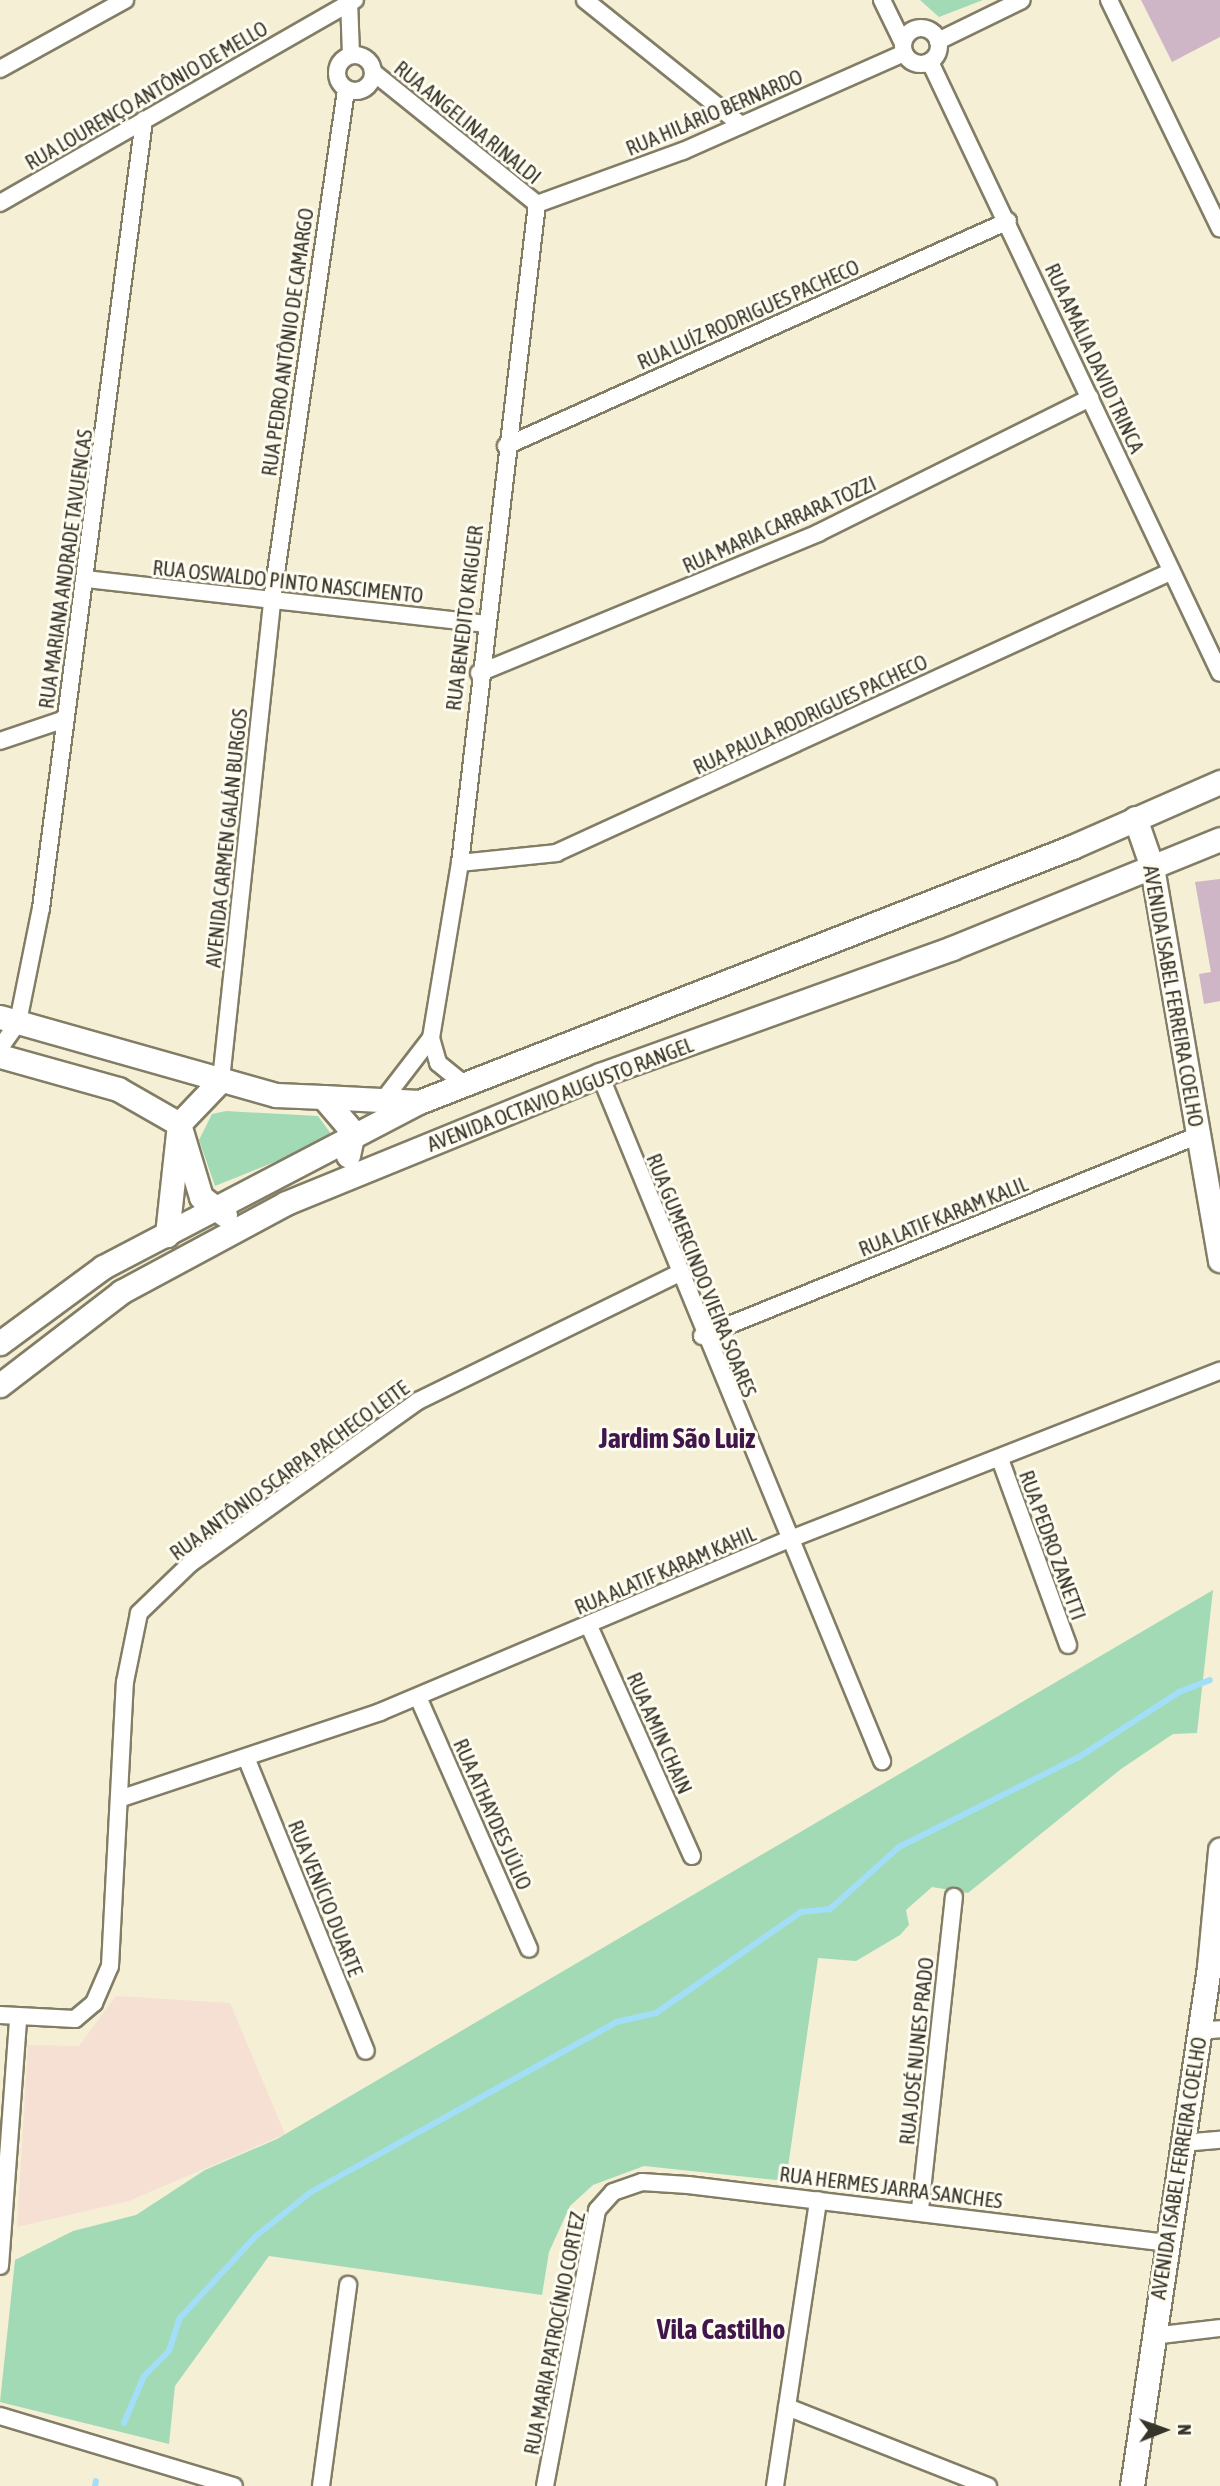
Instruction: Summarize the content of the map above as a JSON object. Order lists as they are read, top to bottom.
{
  "streets": {
    "main road": ["AVENIDA ISABEL FERREIRA COELHO", "AVENIDA OCTAVIO AUGUSTO RANGEL"],
    "street": [
      "RUA LOURENÇO ANTÔNIO DE MELLO",
      "RUA HILÁRIO BERNARDO",
      "RUA ANGELINA RINALDI",
      "RUA LUÍZ RODRIGUES PACHECO",
      "RUA PEDRO ANTÔNIO DE CAMARGO",
      "RUA AMÁLIA DAVID TRINCA",
      "RUA MARIA CARRARA TOZZI",
      "RUA MARIANA ANDRADE TAVUENCAS",
      "RUA OSWALDO PINTO NASCIMENTO",
      "RUA BENEDITO KRIGUER",
      "RUA PAULA RODRIGUES PACHECO",
      "AVENIDA CARMEN GALÁN BURGOS",
      "RUA LATIF KARAM KALIL",
      "RUA GUMERCINDO VIEIRA SOARES",
      "RUA ANTÔNIO SCARPA PACHECO LEITE",
      "RUA PEDRO ZANETTI",
      "RUA ALATIF KARAM KAHIL",
      "RUA AMIN CHAIN",
      "RUA ATHAYDES JÚLIO",
      "RUA VENÍCIO DUARTE",
      "RUA JOSÉ NUNES PRADO",
      "RUA HERMES JARRA SANCHES",
      "RUA MARIA PATROCÍNIO CORTEZ"
    ]
  },
  "crossings": [
    ["RUA LOURENÇO ANTÔNIO DE MELLO", "RUA MARIANA ANDRADE TAVUENCAS"],
    ["RUA HILÁRIO BERNARDO", "RUA ANGELINA RINALDI"],
    ["RUA HILÁRIO BERNARDO", "RUA BENEDITO KRIGUER"],
    ["RUA ANGELINA RINALDI", "RUA PEDRO ANTÔNIO DE CAMARGO"],
    ["RUA ANGELINA RINALDI", "RUA BENEDITO KRIGUER"],
    ["RUA LUÍZ RODRIGUES PACHECO", "RUA AMÁLIA DAVID TRINCA"],
    ["RUA LUÍZ RODRIGUES PACHECO", "RUA BENEDITO KRIGUER"],
    ["RUA PEDRO ANTÔNIO DE CAMARGO", "RUA OSWALDO PINTO NASCIMENTO"],
    ["RUA PEDRO ANTÔNIO DE CAMARGO", "AVENIDA CARMEN GALÁN BURGOS"],
    ["RUA AMÁLIA DAVID TRINCA", "RUA MARIA CARRARA TOZZI"],
    ["RUA AMÁLIA DAVID TRINCA", "RUA PAULA RODRIGUES PACHECO"],
    ["RUA MARIA CARRARA TOZZI", "RUA BENEDITO KRIGUER"],
    ["RUA MARIANA ANDRADE TAVUENCAS", "RUA OSWALDO PINTO NASCIMENTO"],
    ["RUA OSWALDO PINTO NASCIMENTO", "RUA BENEDITO KRIGUER"],
    ["RUA OSWALDO PINTO NASCIMENTO", "AVENIDA CARMEN GALÁN BURGOS"],
    ["RUA BENEDITO KRIGUER", "RUA PAULA RODRIGUES PACHECO"],
    ["AVENIDA ISABEL FERREIRA COELHO", "AVENIDA OCTAVIO AUGUSTO RANGEL"],
    ["AVENIDA ISABEL FERREIRA COELHO", "RUA LATIF KARAM KALIL"],
    ["AVENIDA ISABEL FERREIRA COELHO", "RUA HERMES JARRA SANCHES"],
    ["AVENIDA OCTAVIO AUGUSTO RANGEL", "RUA GUMERCINDO VIEIRA SOARES"],
    ["RUA LATIF KARAM KALIL", "RUA GUMERCINDO VIEIRA SOARES"],
    ["RUA GUMERCINDO VIEIRA SOARES", "RUA ANTÔNIO SCARPA PACHECO LEITE"],
    ["RUA GUMERCINDO VIEIRA SOARES", "RUA ALATIF KARAM KAHIL"],
    ["RUA ANTÔNIO SCARPA PACHECO LEITE", "RUA ALATIF KARAM KAHIL"],
    ["RUA PEDRO ZANETTI", "RUA ALATIF KARAM KAHIL"],
    ["RUA ALATIF KARAM KAHIL", "RUA AMIN CHAIN"],
    ["RUA ALATIF KARAM KAHIL", "RUA ATHAYDES JÚLIO"],
    ["RUA ALATIF KARAM KAHIL", "RUA VENÍCIO DUARTE"],
    ["RUA JOSÉ NUNES PRADO", "RUA HERMES JARRA SANCHES"],
    ["RUA HERMES JARRA SANCHES", "RUA MARIA PATROCÍNIO CORTEZ"]
  ],
  "districts": ["Jardim São Luiz", "Vila Castilho"],
  "north": "right"
}
